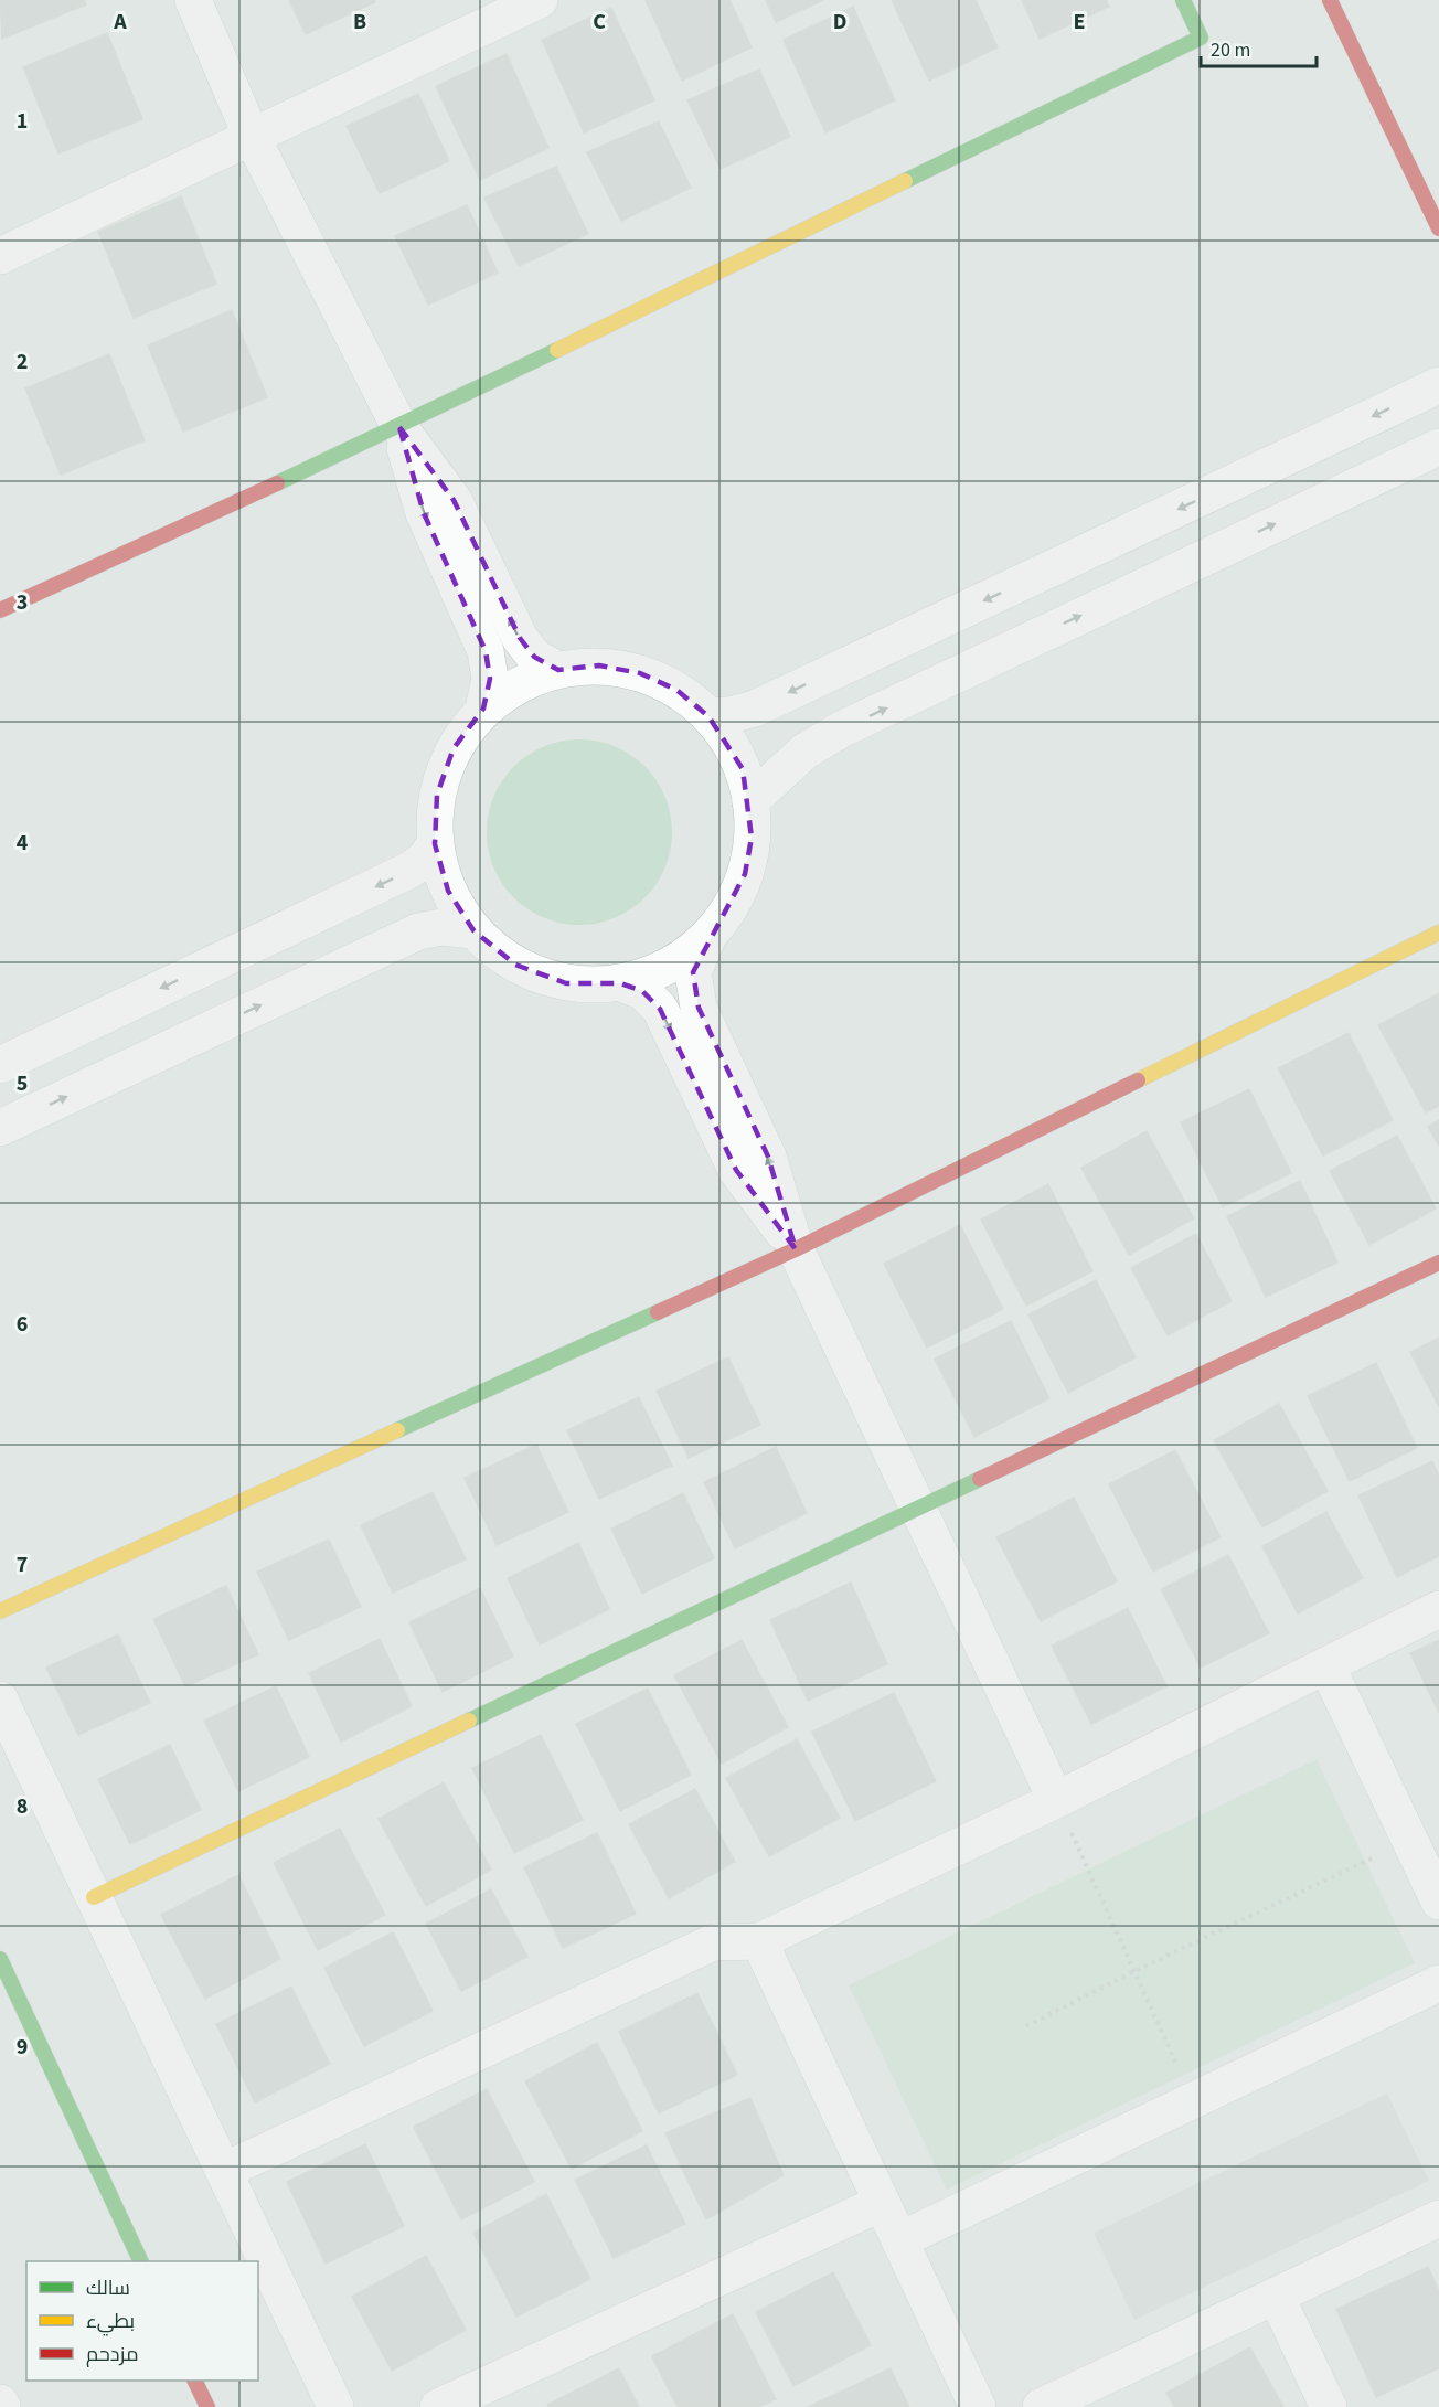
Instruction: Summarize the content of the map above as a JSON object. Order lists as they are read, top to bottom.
{
  "legend": ["سالك", "بطيء", "مزدحم"],
  "scale_bar": "20 m",
  "grid": {
    "columns": [
      "A",
      "B",
      "C",
      "D",
      "E"
    ],
    "rows": [
      "1",
      "2",
      "3",
      "4",
      "5",
      "6",
      "7",
      "8",
      "9"
    ]
  }
}
